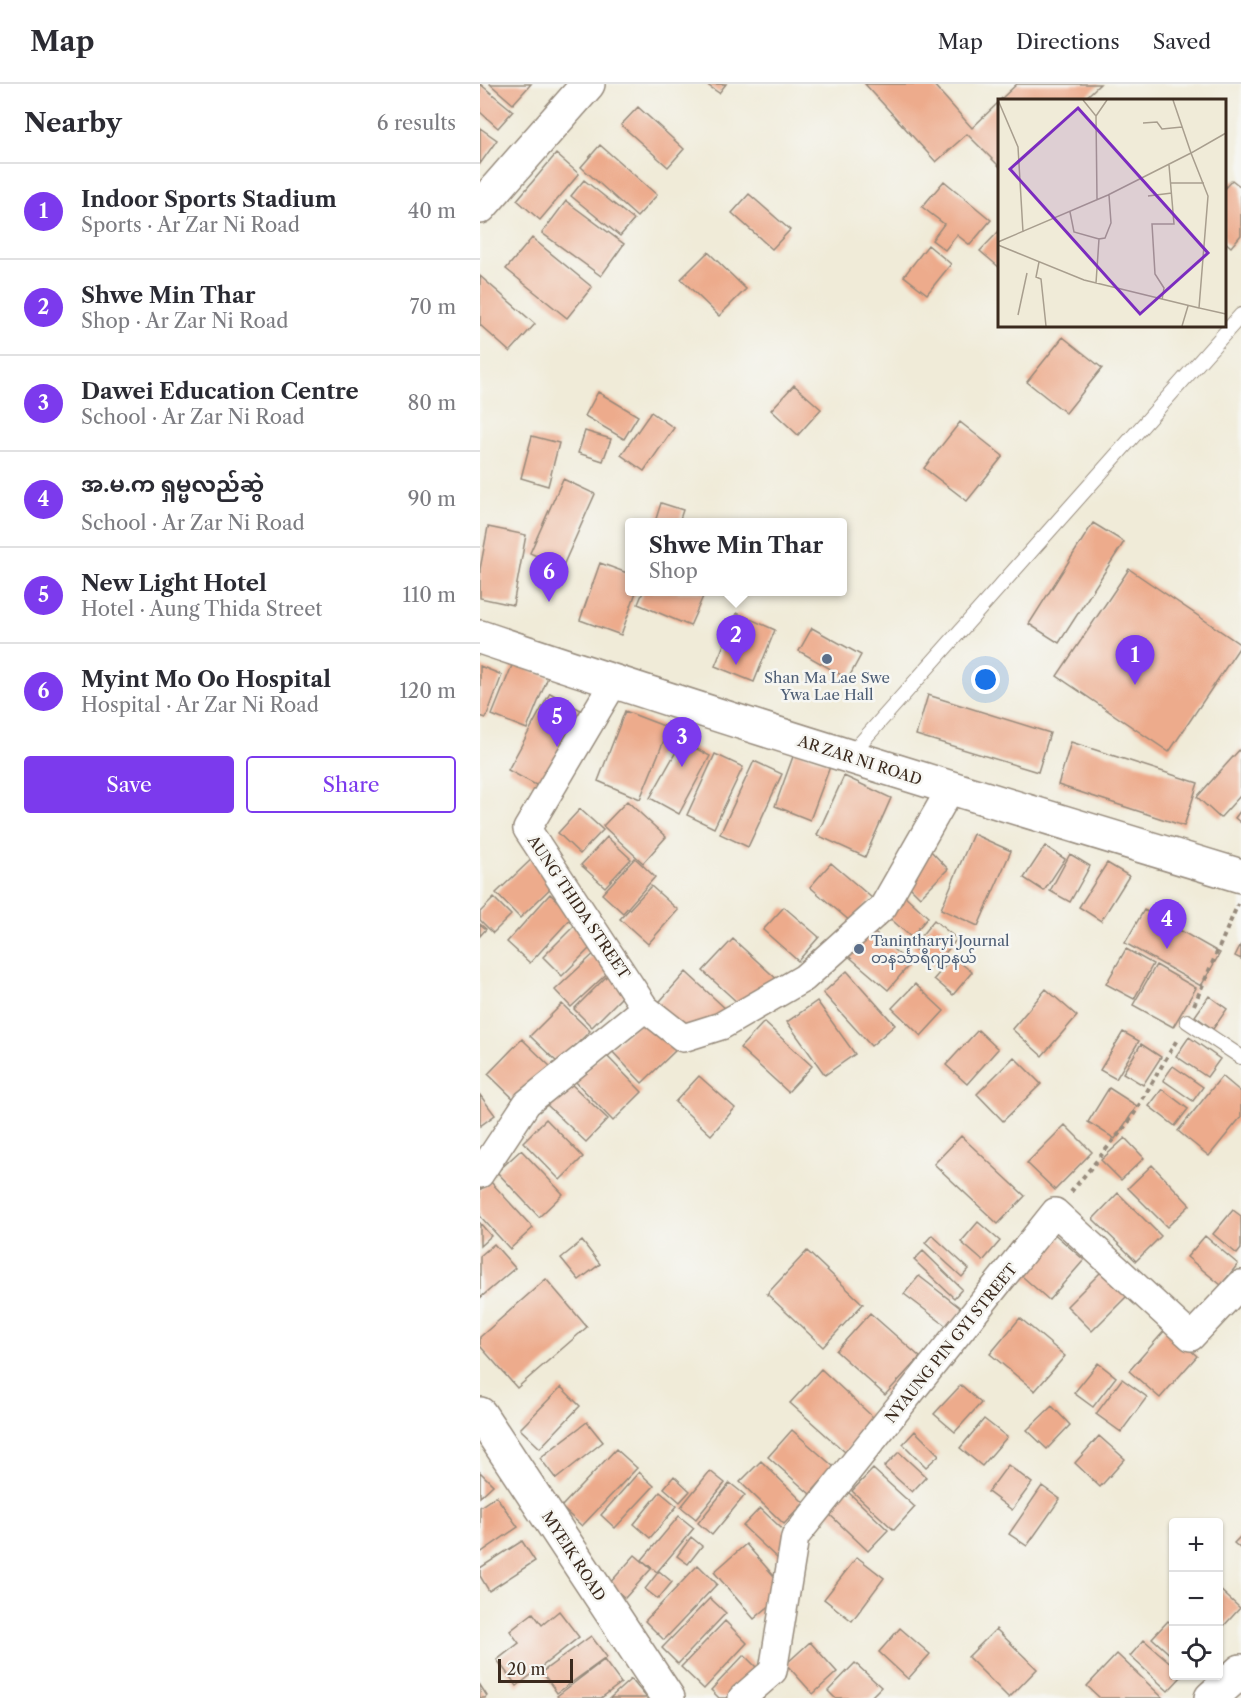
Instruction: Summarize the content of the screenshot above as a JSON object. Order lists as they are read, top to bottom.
{
  "streets": {
    "main road": ["AR ZAR NI ROAD", "MYEIK ROAD"],
    "street": ["AUNG THIDA STREET", "NYAUNG PIN GYI STREET"]
  },
  "crossings": [
    ["AR ZAR NI ROAD", "AUNG THIDA STREET"]
  ],
  "places": ["Shan Ma Lae Swe Ywa Lae Hall", "Tanintharyi Journal တနင်္သာရီဂျာနယ်"],
  "scale_bar": "20 m",
  "page": {
    "header": "Map",
    "nav": ["Map", "Directions", "Saved"],
    "heading": ["Nearby", "6 results"],
    "list": [
      {
        "mark": "1",
        "name": "Indoor Sports Stadium",
        "note": "Sports · Ar Zar Ni Road",
        "value": "40 m"
      },
      {
        "mark": "2",
        "name": "Shwe Min Thar",
        "note": "Shop · Ar Zar Ni Road",
        "value": "70 m"
      },
      {
        "mark": "3",
        "name": "Dawei Education Centre",
        "note": "School · Ar Zar Ni Road",
        "value": "80 m"
      },
      {
        "mark": "4",
        "name": "အ.မ.က ရှမ္မလည်ဆွဲ",
        "note": "School · Ar Zar Ni Road",
        "value": "90 m"
      },
      {
        "mark": "5",
        "name": "New Light Hotel",
        "note": "Hotel · Aung Thida Street",
        "value": "110 m"
      },
      {
        "mark": "6",
        "name": "Myint Mo Oo Hospital",
        "note": "Hospital · Ar Zar Ni Road",
        "value": "120 m"
      }
    ],
    "popup": ["Shwe Min Thar", "Shop"],
    "pins": [
      "6",
      "2",
      "1",
      "5",
      "3",
      "4"
    ],
    "buttons": ["Save", "Share"],
    "map_buttons": ["+", "−"],
    "scale": "20 m"
  }
}
